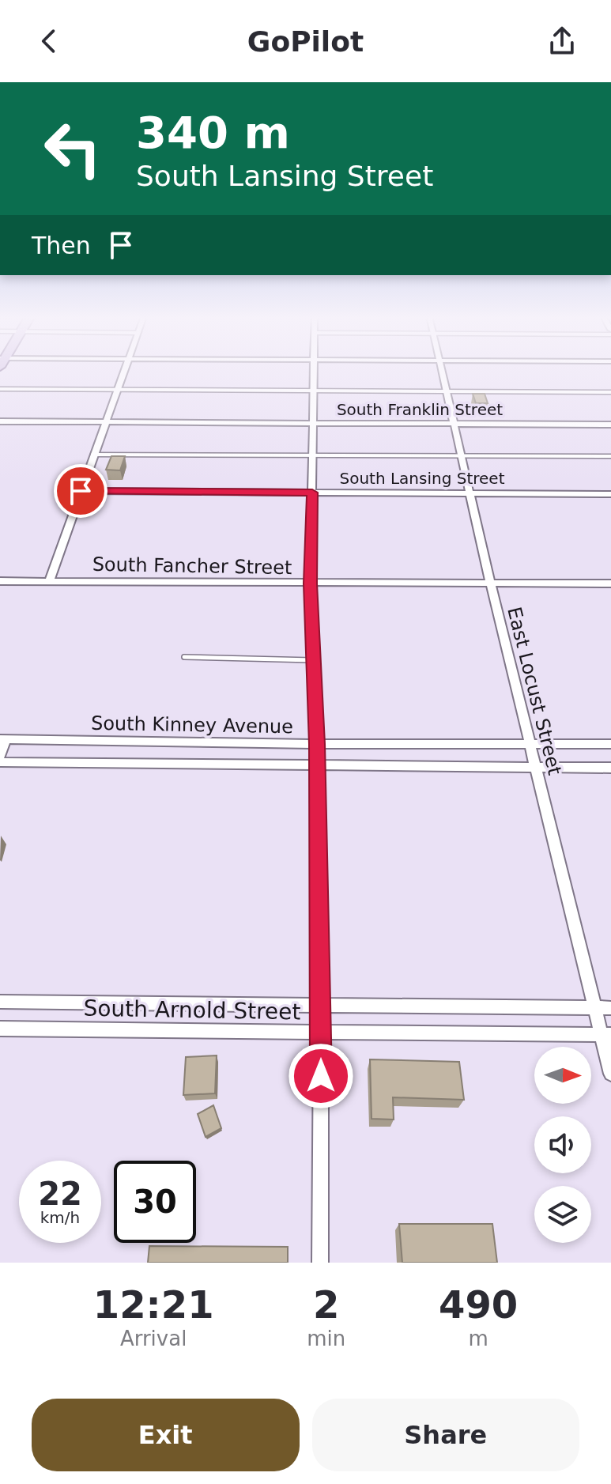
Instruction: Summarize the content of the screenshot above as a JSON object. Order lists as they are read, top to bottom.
{
  "streets": {
    "street": [
      "South Franklin Street",
      "South Lansing Street",
      "South Fancher Street",
      "East Locust Street",
      "South Kinney Avenue",
      "South Arnold Street"
    ]
  },
  "crossings": [
    ["South Franklin Street", "East Locust Street"],
    ["South Lansing Street", "East Locust Street"],
    ["South Fancher Street", "East Locust Street"],
    ["East Locust Street", "South Kinney Avenue"],
    ["East Locust Street", "South Arnold Street"]
  ],
  "north": "right",
  "page": {
    "header": "GoPilot",
    "turn": ["340 m", "South Lansing Street"],
    "then": "Then",
    "speed": "22 km/h",
    "limit": "30",
    "eta": [
      "12:21",
      "Arrival",
      "2",
      "min",
      "490",
      "m"
    ],
    "buttons": ["Exit", "Share"]
  }
}
